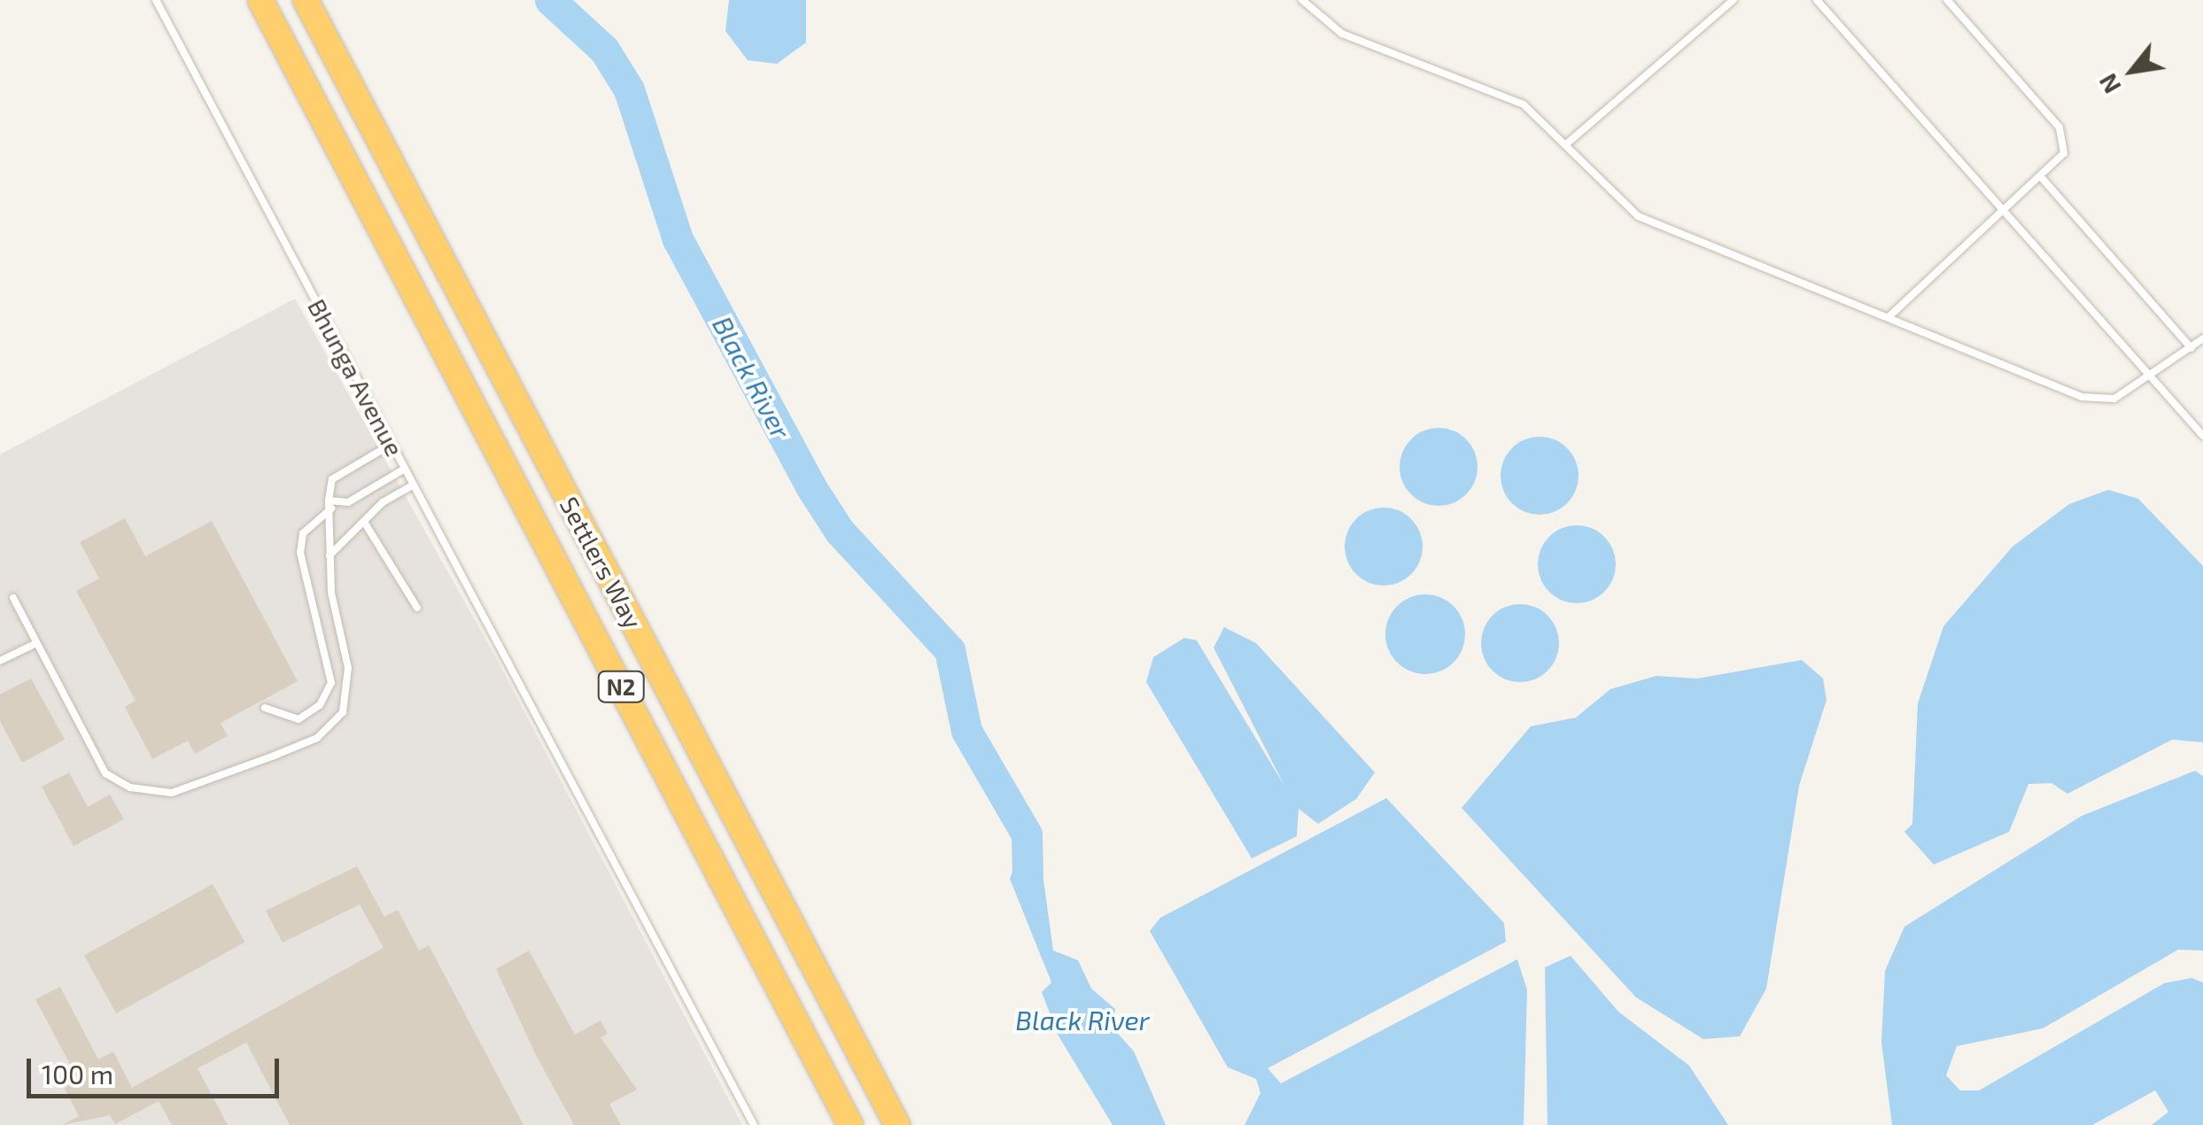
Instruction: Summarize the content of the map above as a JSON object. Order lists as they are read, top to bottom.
{
  "streets": {
    "highway": ["Settlers Way", "N2"],
    "lane": ["Bhunga Avenue"]
  },
  "water": ["Black River"],
  "scale_bar": "100 m",
  "north": "bottom left"
}
